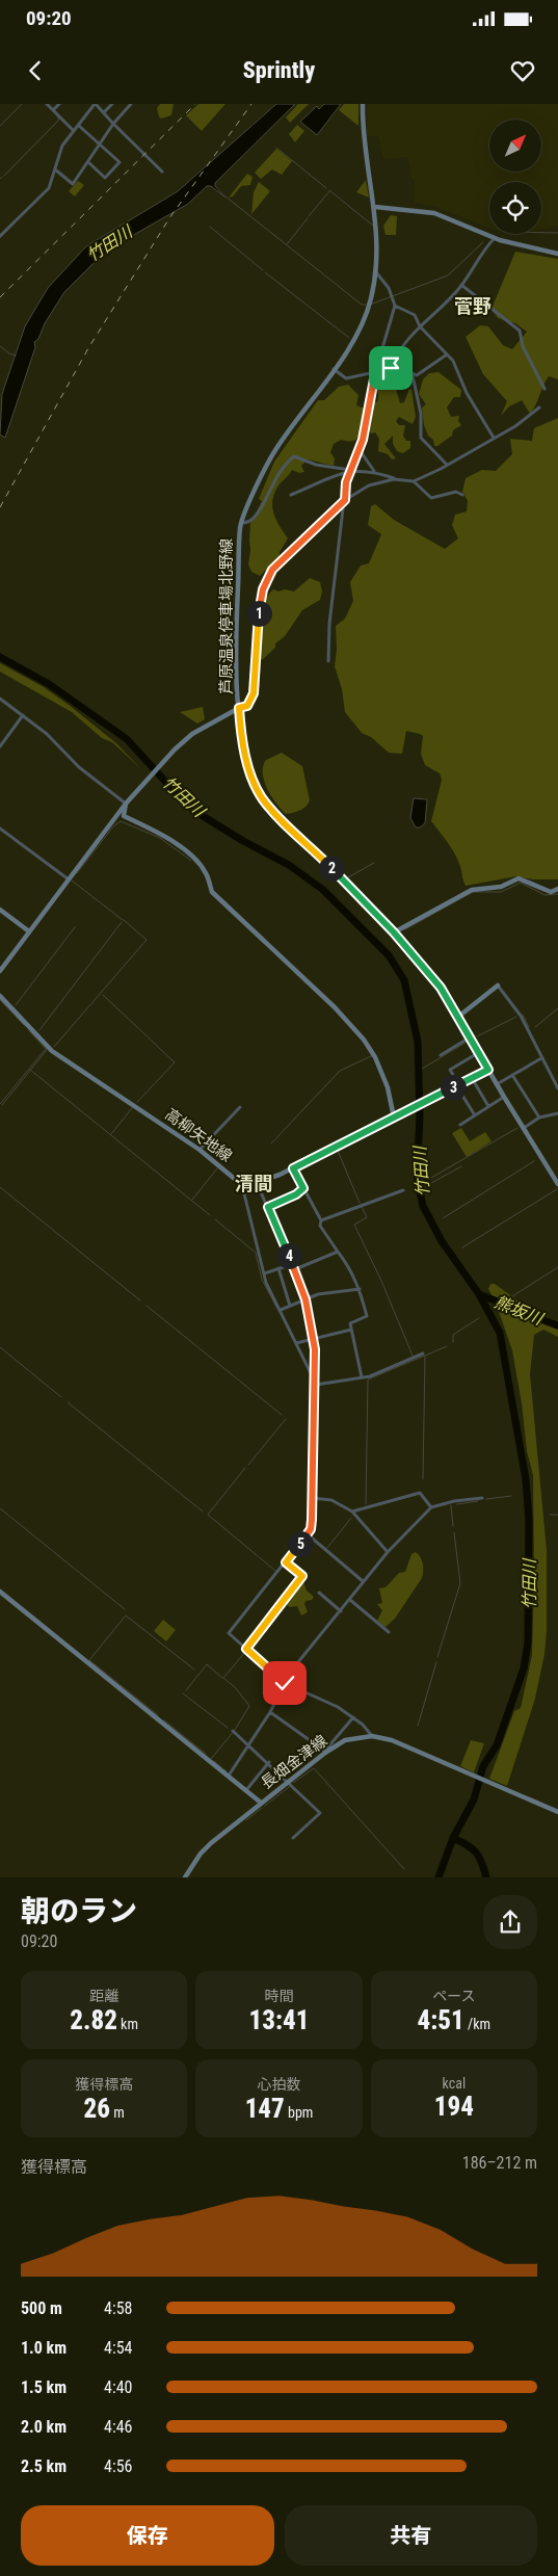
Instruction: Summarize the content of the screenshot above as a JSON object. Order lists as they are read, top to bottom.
{
  "streets": {
    "main road": ["芦原温泉停車場北野線", "高柳矢地線", "長畑金津線"]
  },
  "districts": ["菅野", "清間"],
  "water": ["竹田川", "熊坂川"],
  "north": "top right",
  "page": {
    "status": "09:20",
    "header": "Sprintly",
    "pins": [
      "1",
      "2",
      "3",
      "4",
      "5"
    ],
    "heading": ["朝のラン", "09:20"],
    "stats": [
      ["距離", "2.82 km"],
      ["時間", "13:41"],
      ["ペース", "4:51 /km"],
      ["獲得標高", "26 m"],
      ["心拍数", "147 bpm"],
      ["kcal", "194"]
    ],
    "chart": ["獲得標高", "186–212 m"],
    "list": [
      {
        "name": "500 m",
        "note": "4:58"
      },
      {
        "name": "1.0 km",
        "note": "4:54"
      },
      {
        "name": "1.5 km",
        "note": "4:40"
      },
      {
        "name": "2.0 km",
        "note": "4:46"
      },
      {
        "name": "2.5 km",
        "note": "4:56"
      }
    ],
    "buttons": ["保存", "共有"]
  }
}
